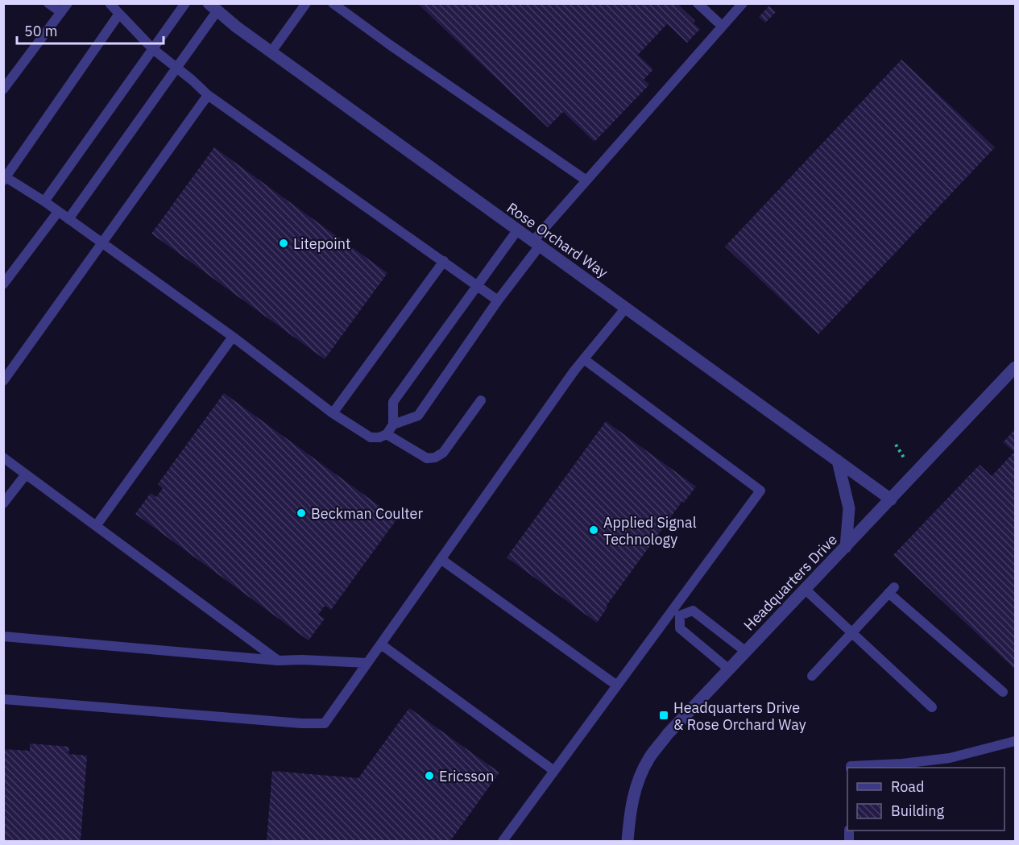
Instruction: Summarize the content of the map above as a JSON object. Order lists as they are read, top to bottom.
{
  "streets": {
    "street": ["Rose Orchard Way", "Headquarters Drive"]
  },
  "crossings": [
    ["Rose Orchard Way", "Headquarters Drive"]
  ],
  "places": {
    "other": [
      "Litepoint",
      "Beckman Coulter",
      "Applied Signal Technology",
      "Ericsson"
    ],
    "transit": ["Headquarters Drive & Rose Orchard Way"]
  },
  "legend": ["Road", "Building"],
  "scale_bar": "50 m"
}
